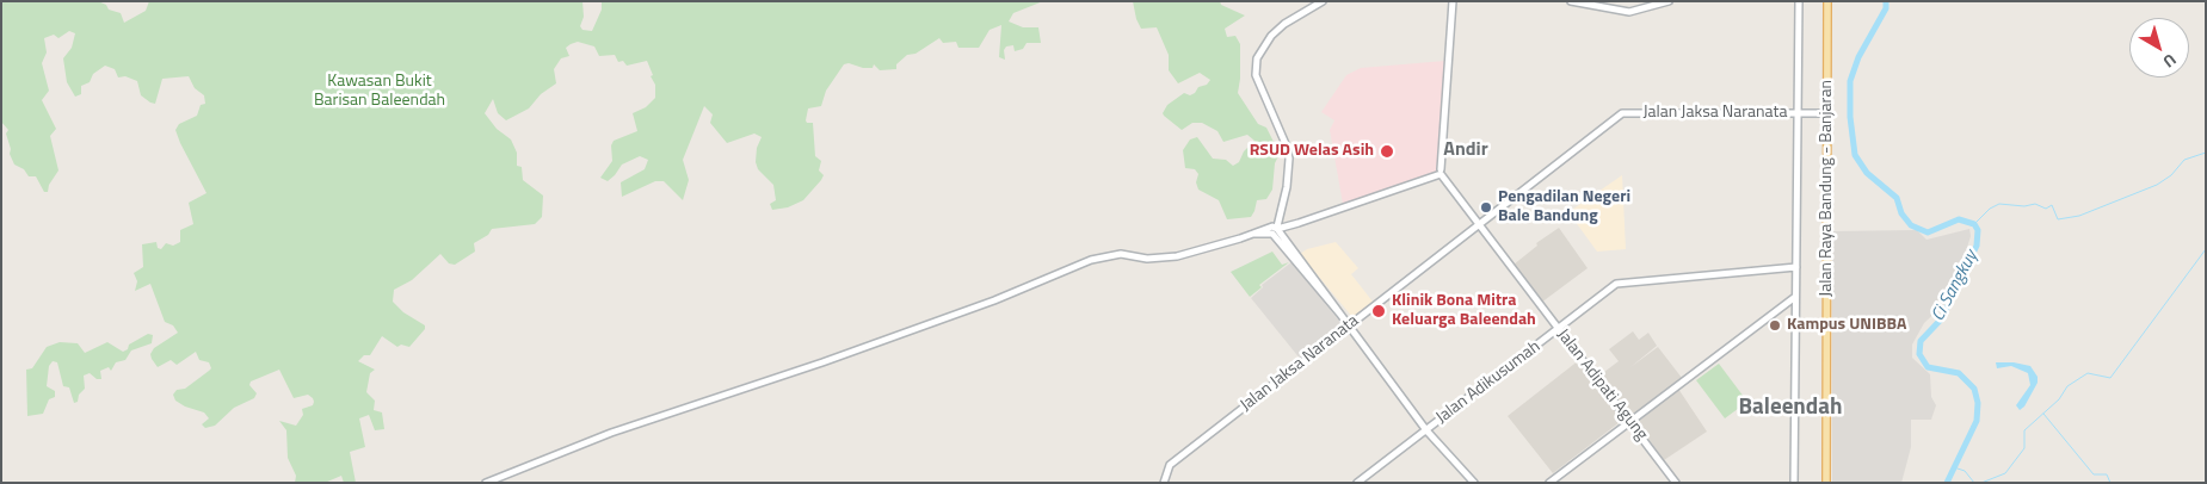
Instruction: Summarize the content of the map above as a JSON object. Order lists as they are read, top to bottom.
{
  "streets": {
    "main road": [
      "Jalan Jaksa Naranata",
      "Jalan Raya Bandung - Banjaran",
      "Jalan Adikusumah",
      "Jalan Adipati Agung"
    ]
  },
  "crossings": [
    ["Jalan Jaksa Naranata", "Jalan Raya Bandung - Banjaran"],
    ["Jalan Jaksa Naranata", "Jalan Adipati Agung"],
    ["Jalan Adikusumah", "Jalan Adipati Agung"]
  ],
  "districts": ["Andir", "Baleendah"],
  "water": ["Ci Sangkuy"],
  "parks": ["Kawasan Bukit Barisan Baleendah"],
  "places": [
    "RSUD Welas Asih",
    "Pengadilan Negeri Bale Bandung",
    "Klinik Bona Mitra Keluarga Baleendah",
    "Kampus UNIBBA"
  ],
  "north": "bottom right"
}
